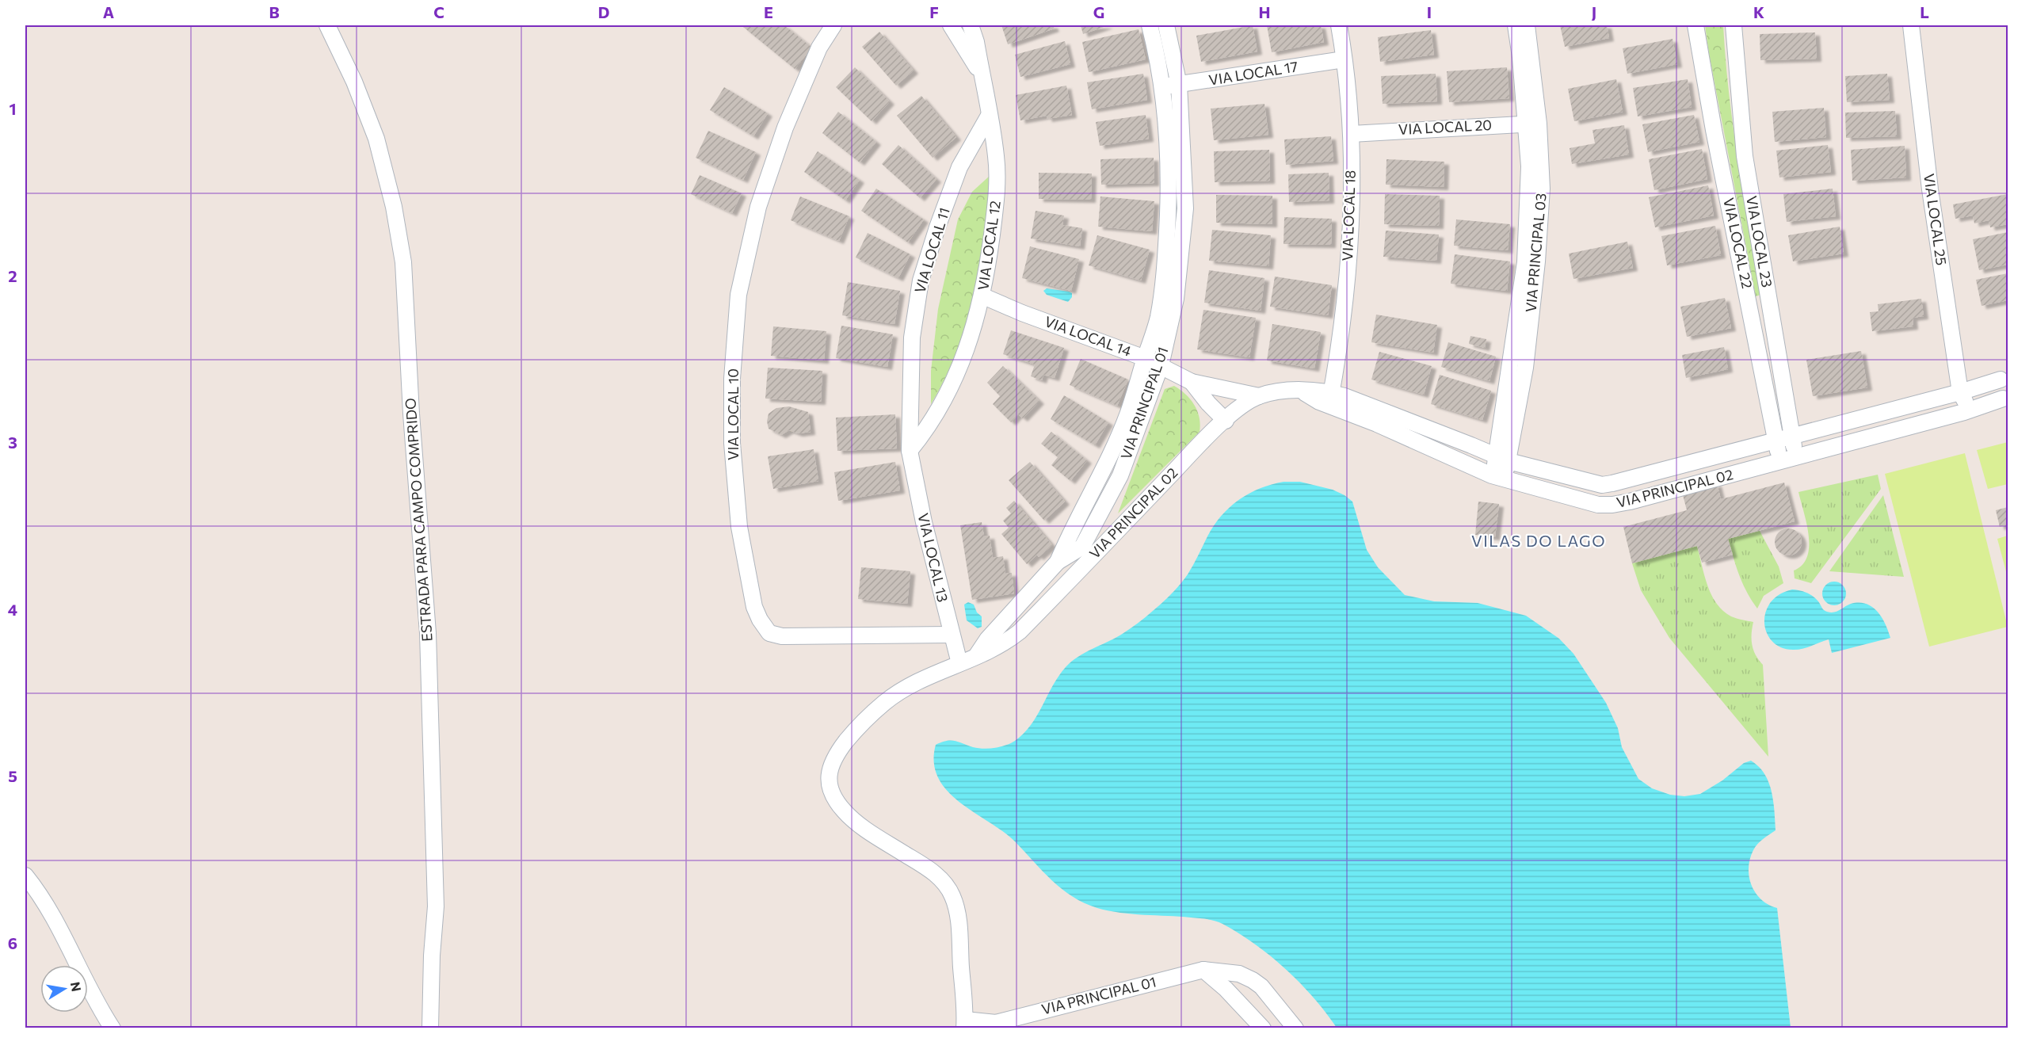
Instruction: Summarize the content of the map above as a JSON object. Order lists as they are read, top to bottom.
{
  "streets": {
    "street": [
      "VIA LOCAL 17",
      "VIA LOCAL 20",
      "VIA LOCAL 18",
      "VIA LOCAL 25",
      "VIA LOCAL 23",
      "VIA LOCAL 22",
      "VIA LOCAL 12",
      "VIA LOCAL 11",
      "VIA PRINCIPAL 03",
      "VIA LOCAL 14",
      "VIA PRINCIPAL 01",
      "VIA LOCAL 10",
      "VIA PRINCIPAL 02",
      "ESTRADA PARA CAMPO COMPRIDO",
      "VIA LOCAL 13"
    ]
  },
  "crossings": [
    ["VIA LOCAL 17", "VIA LOCAL 18"],
    ["VIA LOCAL 17", "VIA PRINCIPAL 01"],
    ["VIA LOCAL 20", "VIA LOCAL 18"],
    ["VIA LOCAL 20", "VIA PRINCIPAL 03"],
    ["VIA LOCAL 18", "VIA PRINCIPAL 02"],
    ["VIA LOCAL 25", "VIA PRINCIPAL 02"],
    ["VIA LOCAL 23", "VIA LOCAL 22"],
    ["VIA LOCAL 23", "VIA PRINCIPAL 02"],
    ["VIA LOCAL 22", "VIA PRINCIPAL 02"],
    ["VIA LOCAL 12", "VIA LOCAL 11"],
    ["VIA LOCAL 12", "VIA LOCAL 14"],
    ["VIA LOCAL 12", "VIA LOCAL 13"],
    ["VIA LOCAL 11", "VIA LOCAL 13"],
    ["VIA PRINCIPAL 03", "VIA PRINCIPAL 02"],
    ["VIA LOCAL 14", "VIA PRINCIPAL 01"],
    ["VIA LOCAL 14", "VIA PRINCIPAL 02"],
    ["VIA PRINCIPAL 01", "VIA PRINCIPAL 02"],
    ["VIA PRINCIPAL 01", "VIA LOCAL 13"],
    ["VIA LOCAL 10", "VIA LOCAL 13"]
  ],
  "districts": ["VILAS DO LAGO"],
  "north": "right",
  "grid": {
    "columns": [
      "A",
      "B",
      "C",
      "D",
      "E",
      "F",
      "G",
      "H",
      "I",
      "J",
      "K",
      "L"
    ],
    "rows": [
      "1",
      "2",
      "3",
      "4",
      "5",
      "6"
    ]
  }
}
